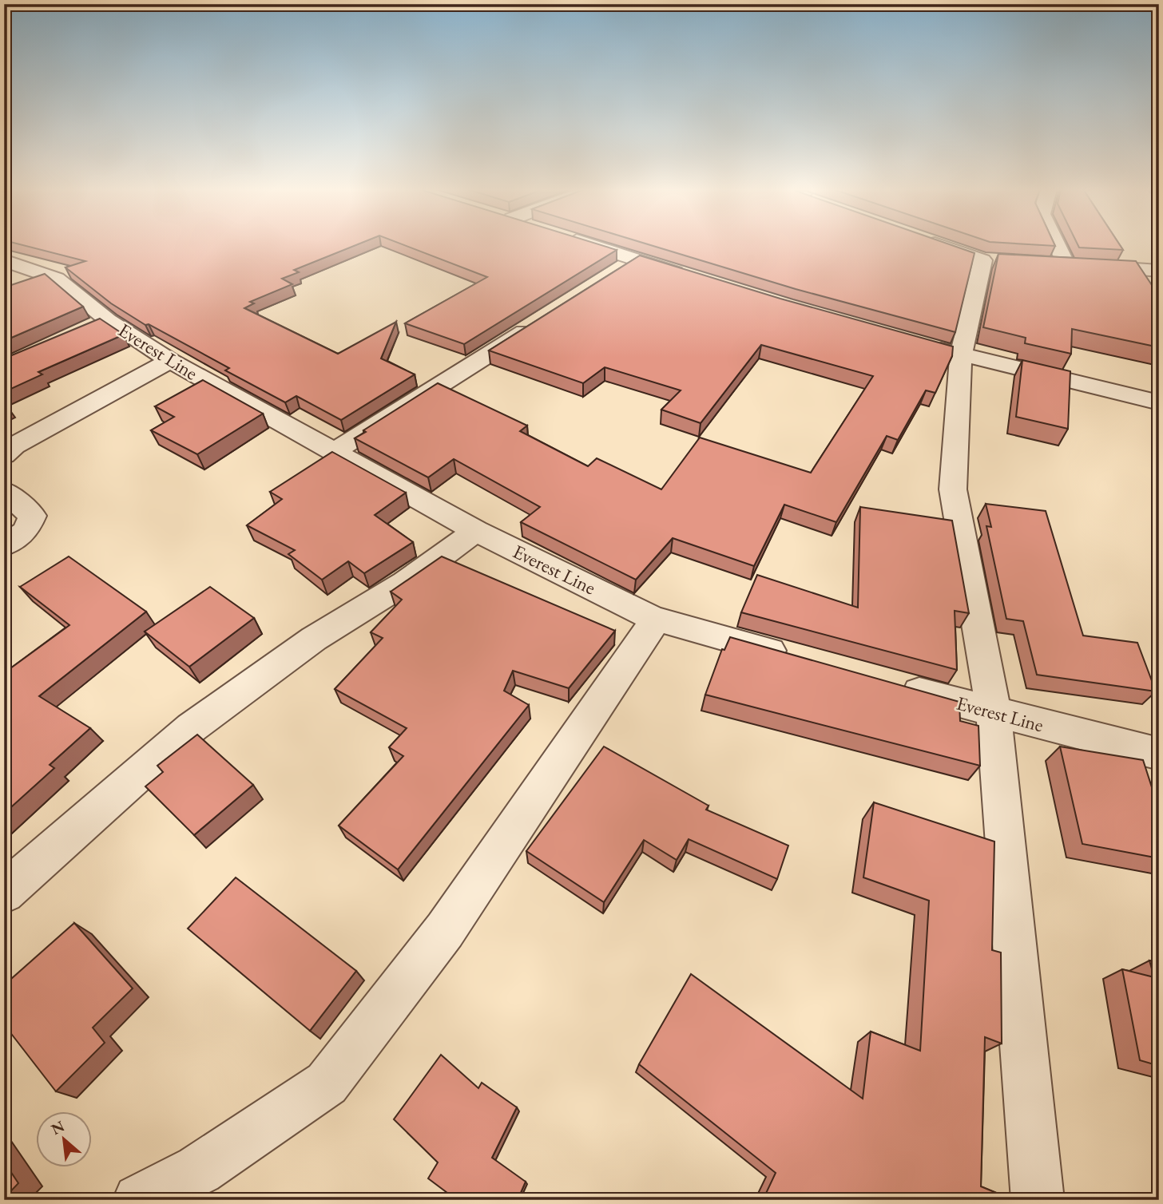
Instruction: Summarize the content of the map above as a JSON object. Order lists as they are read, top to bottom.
{
  "streets": {
    "street": ["Everest Line"]
  },
  "north": "top left"
}
